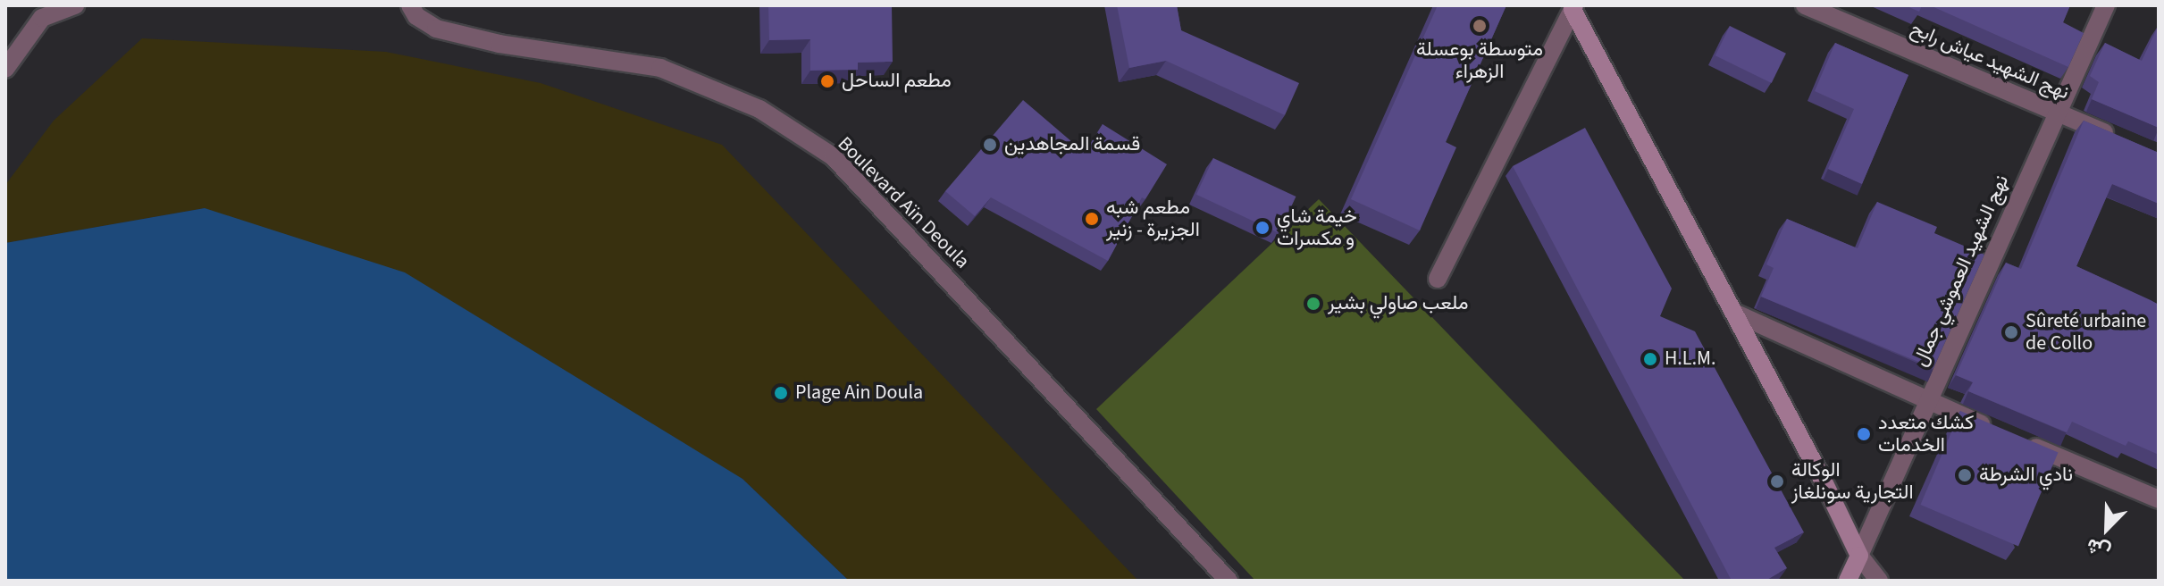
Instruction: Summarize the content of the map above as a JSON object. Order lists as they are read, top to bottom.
{
  "streets": {
    "street": ["نهج الشهيد عياش رابح", "Boulevard Aïn Deoula", "نهج الشهيد العموشي جمال"]
  },
  "crossings": [
    ["نهج الشهيد عياش رابح", "نهج الشهيد العموشي جمال"]
  ],
  "places": [
    "متوسطة بوعسلة الزهراء",
    "مطعم الساحل",
    "قسمة المجاهدين",
    "مطعم شبه الجزيرة - زنير",
    "خيمة شاي و مكسرات",
    "ملعب صاولي بشير",
    "Sûreté urbaine de Collo",
    "H.L.M.",
    "Plage Ain Doula",
    "كشك متعدد الخدمات",
    "نادي الشرطة",
    "الوكالة التجارية سونلغاز"
  ],
  "north": "bottom left"
}
